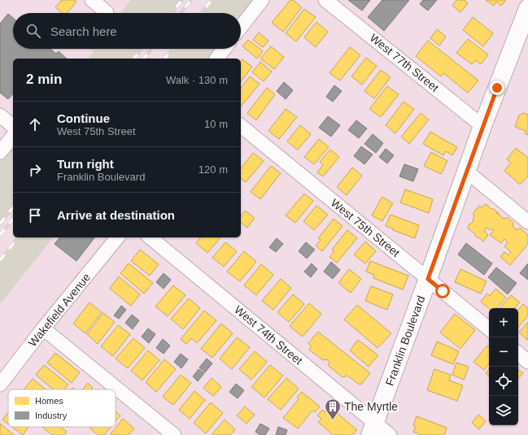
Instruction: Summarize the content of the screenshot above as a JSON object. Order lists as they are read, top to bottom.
{
  "streets": {
    "street": [
      "West 77th Street",
      "West 75th Street",
      "Wakefield Avenue",
      "West 74th Street",
      "Franklin Boulevard"
    ]
  },
  "crossings": [
    ["West 77th Street", "Franklin Boulevard"],
    ["West 75th Street", "Franklin Boulevard"],
    ["West 74th Street", "Franklin Boulevard"]
  ],
  "places": {
    "building": ["The Myrtle"]
  },
  "legend": ["Homes", "Industry"],
  "page": {
    "search": "Search here",
    "heading": ["2 min", "Walk · 130 m"],
    "list": [
      ["Continue", "West 75th Street", "10 m"],
      ["Turn right", "Franklin Boulevard", "120 m"],
      "Arrive at destination"
    ],
    "map_buttons": ["+", "−"]
  }
}
